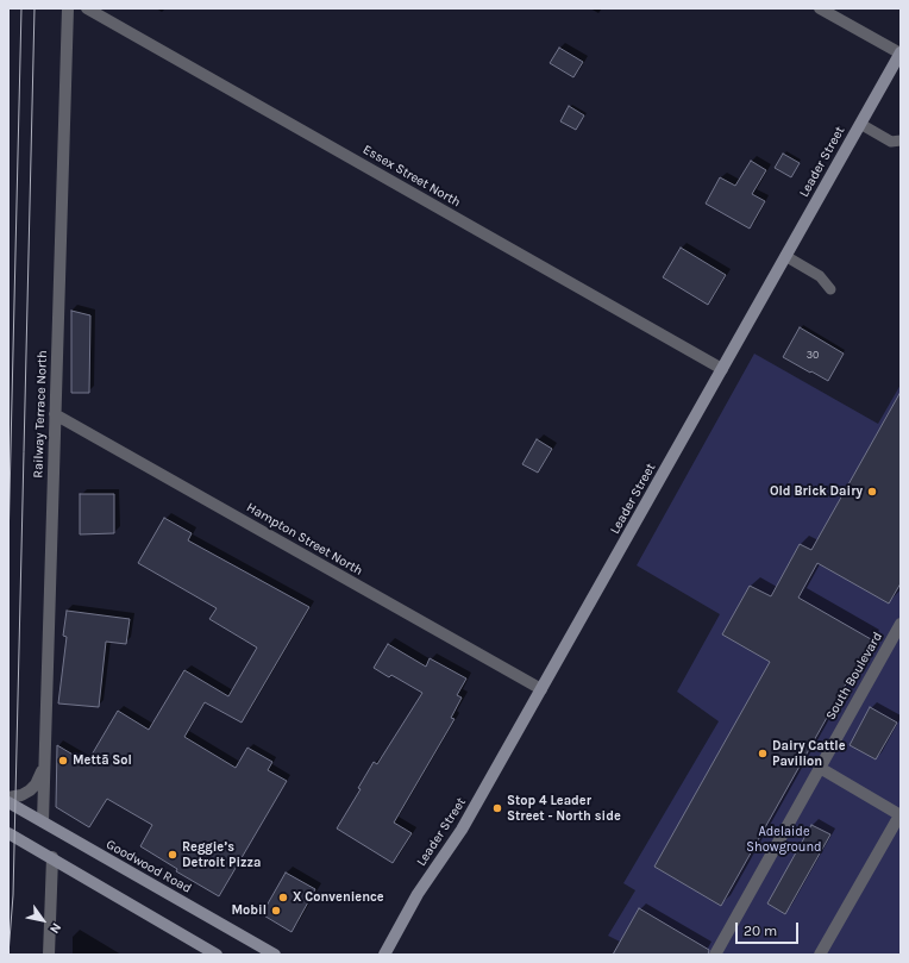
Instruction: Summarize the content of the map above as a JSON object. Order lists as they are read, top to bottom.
{
  "streets": {
    "main road": ["Leader Street", "Goodwood Road"],
    "street": [
      "Essex Street North",
      "Railway Terrace North",
      "Hampton Street North",
      "South Boulevard"
    ]
  },
  "crossings": [
    ["Leader Street", "Essex Street North"],
    ["Leader Street", "Hampton Street North"],
    ["Railway Terrace North", "Hampton Street North"],
    ["Railway Terrace North", "Goodwood Road"]
  ],
  "parks": ["Adelaide Showground"],
  "places": [
    "Old Brick Dairy",
    "Dairy Cattle Pavilion",
    "Mettā Sol",
    "Stop 4 Leader Street - North side",
    "Reggie’s Detroit Pizza",
    "X Convenience",
    "Mobil"
  ],
  "house_numbers": ["30"],
  "scale_bar": "20 m",
  "north": "bottom right"
}
